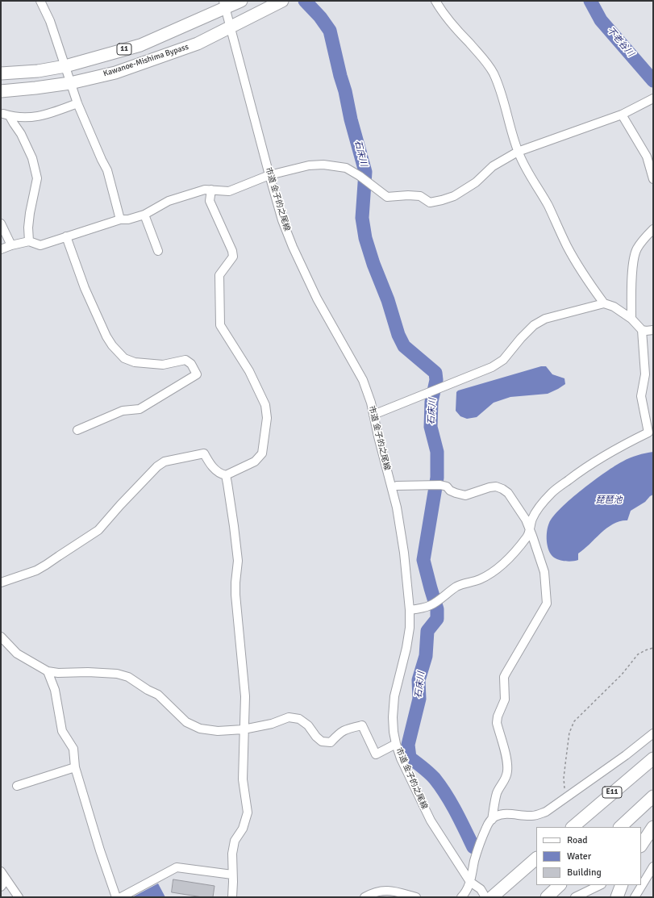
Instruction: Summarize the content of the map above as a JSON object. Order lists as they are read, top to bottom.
{
  "streets": {
    "highway": ["11", "Kawanoe-Mishima Bypass", "E11"],
    "street": ["市道 金子的之尾線"]
  },
  "crossings": [
    ["Kawanoe-Mishima Bypass", "市道 金子的之尾線"]
  ],
  "water": ["不老谷川", "石床川", "琵琶池"],
  "legend": ["Road", "Water", "Building"]
}
